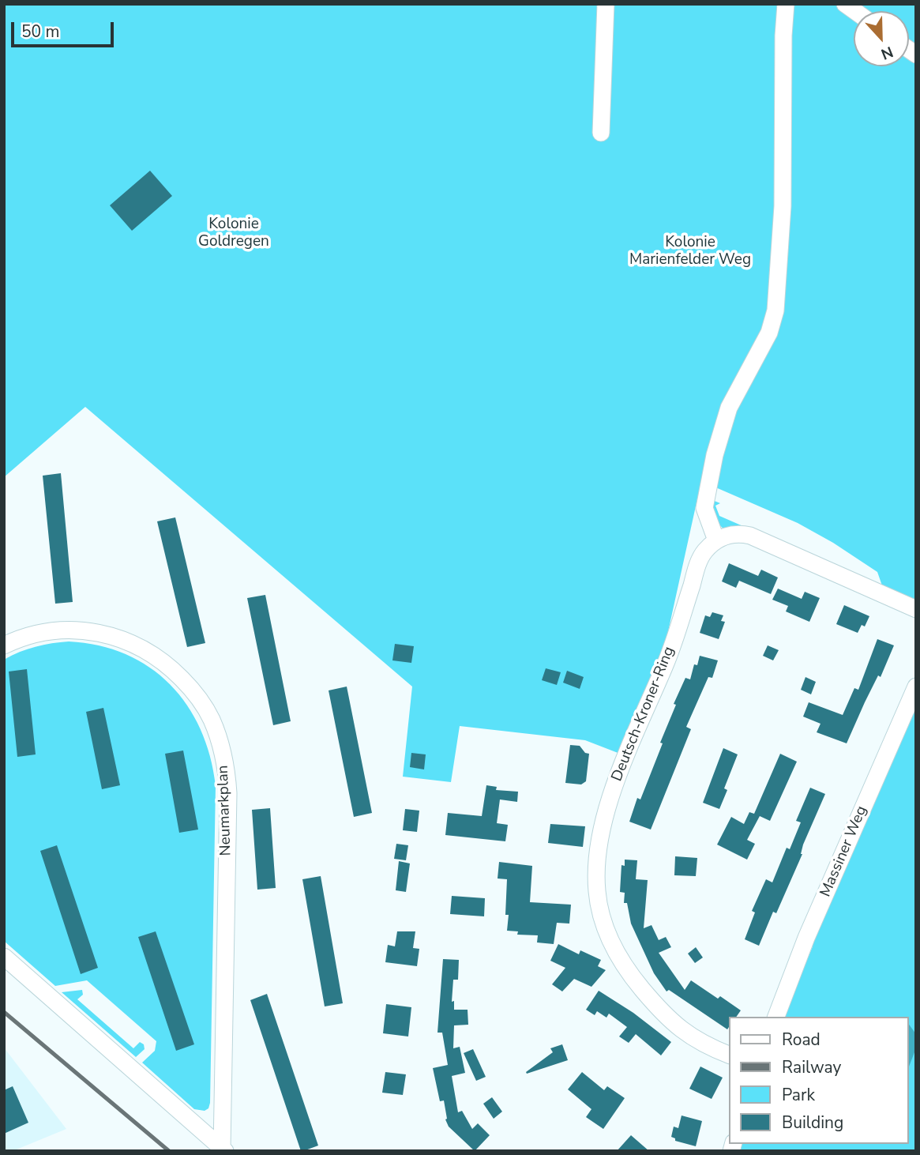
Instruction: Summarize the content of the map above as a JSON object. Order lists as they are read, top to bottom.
{
  "streets": {
    "street": ["Deutsch-Kroner-Ring", "Neumarkplan", "Massiner Weg"]
  },
  "parks": ["Kolonie Goldregen", "Kolonie Marienfelder Weg"],
  "legend": [
    "Road",
    "Railway",
    "Park",
    "Building"
  ],
  "scale_bar": "50 m",
  "north": "bottom"
}
